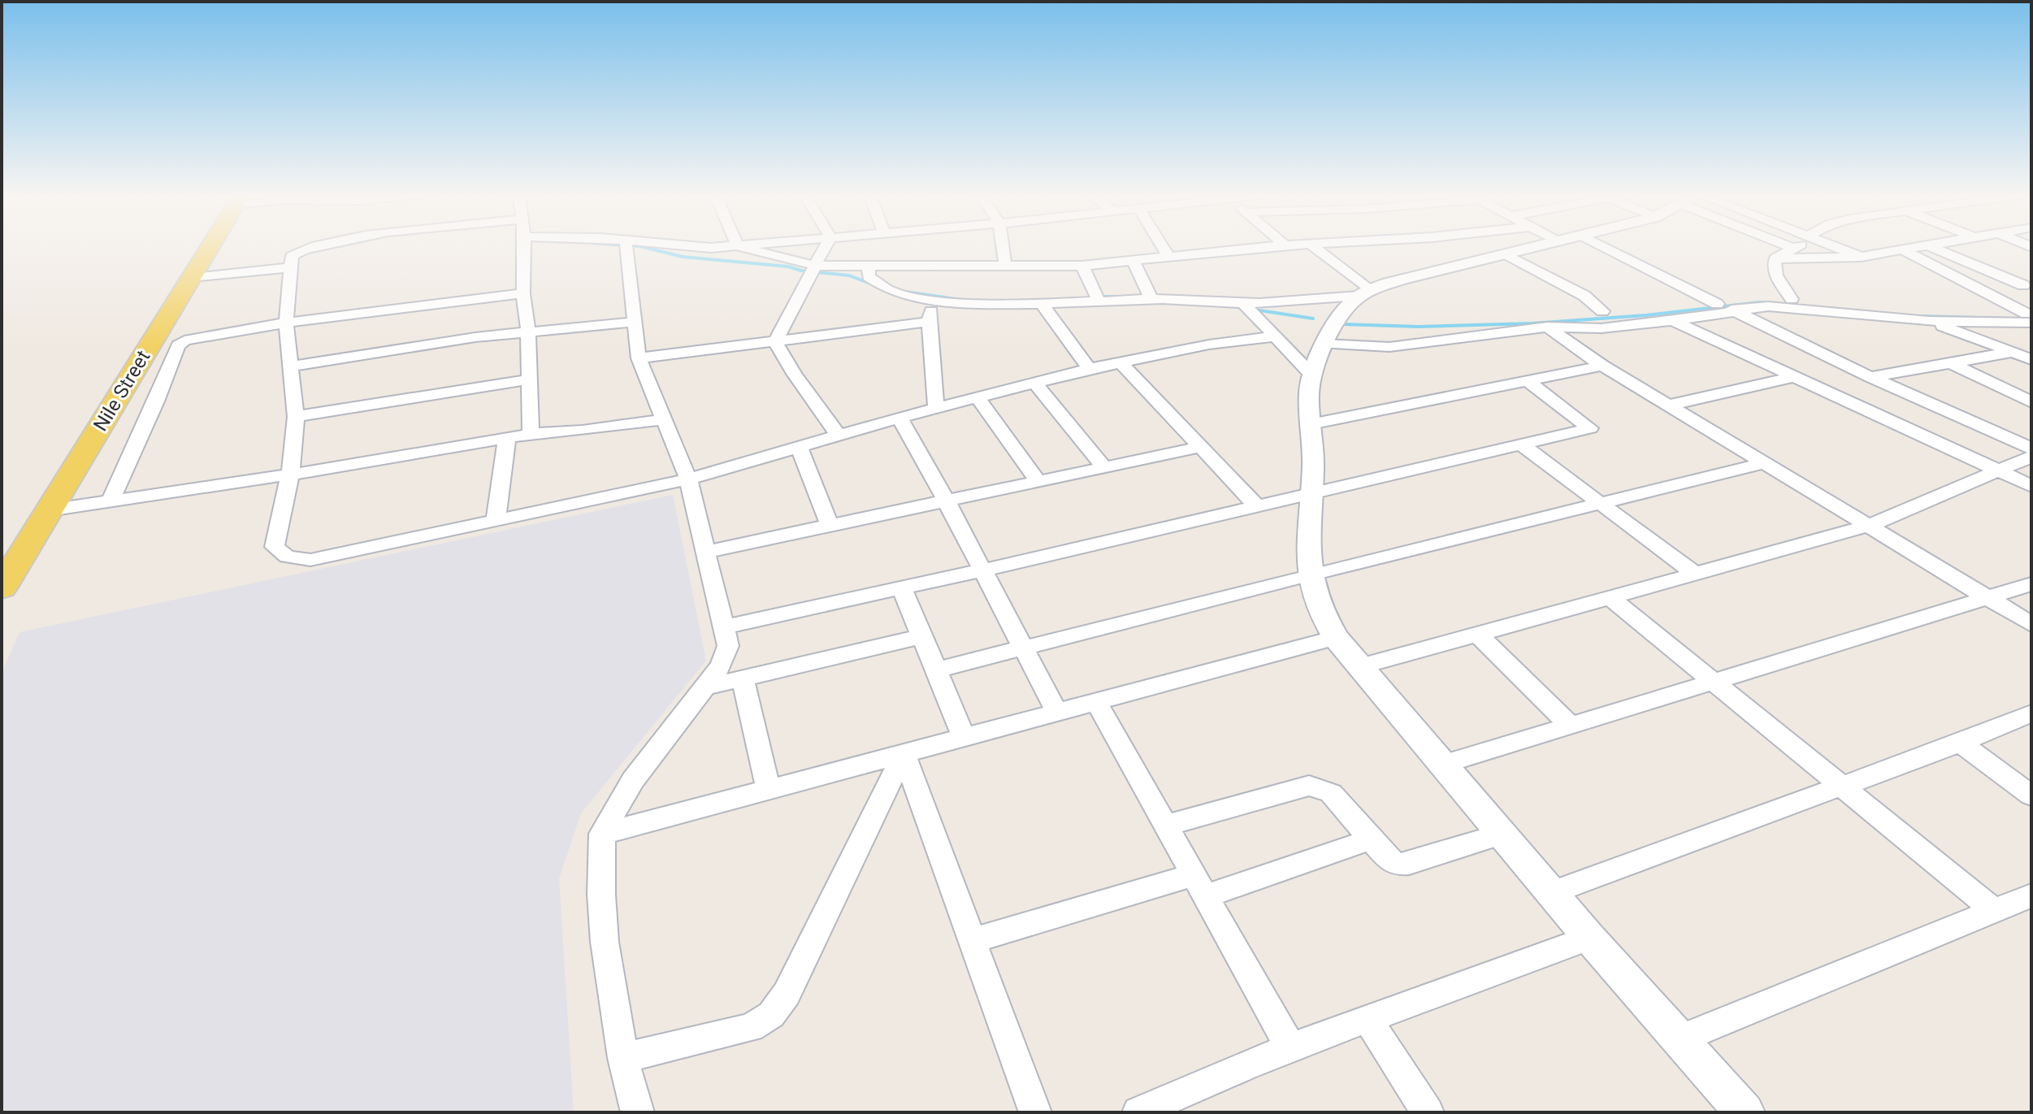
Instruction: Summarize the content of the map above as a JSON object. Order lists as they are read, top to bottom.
{
  "streets": {
    "main road": ["Nile Street"]
  }
}
